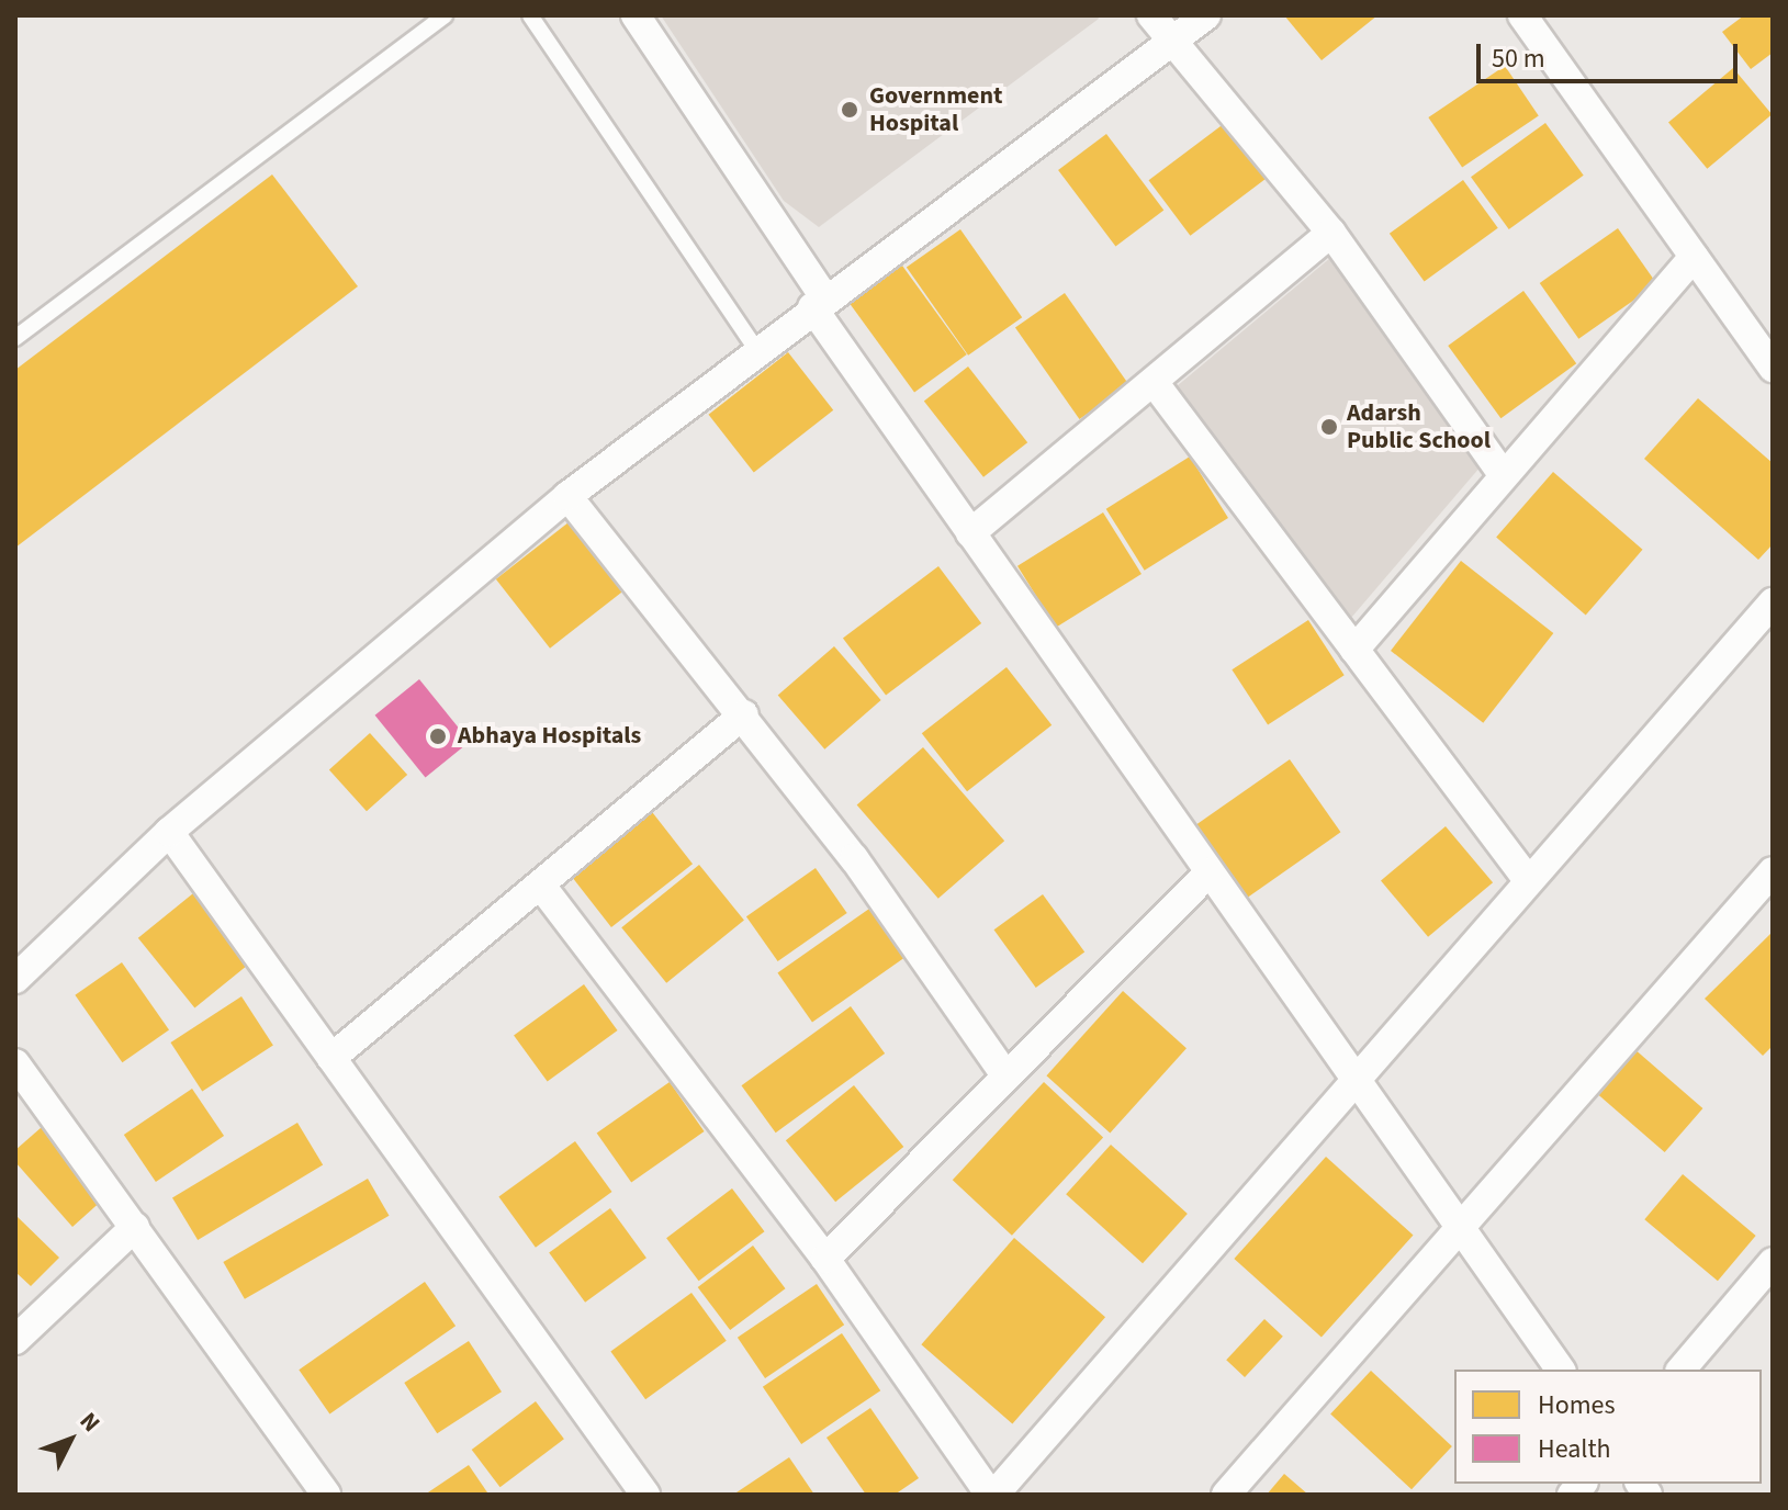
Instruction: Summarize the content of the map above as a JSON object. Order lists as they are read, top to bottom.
{
  "places": ["Government Hospital", "Adarsh Public School", "Abhaya Hospitals"],
  "legend": ["Homes", "Health"],
  "scale_bar": "50 m",
  "north": "top right"
}
